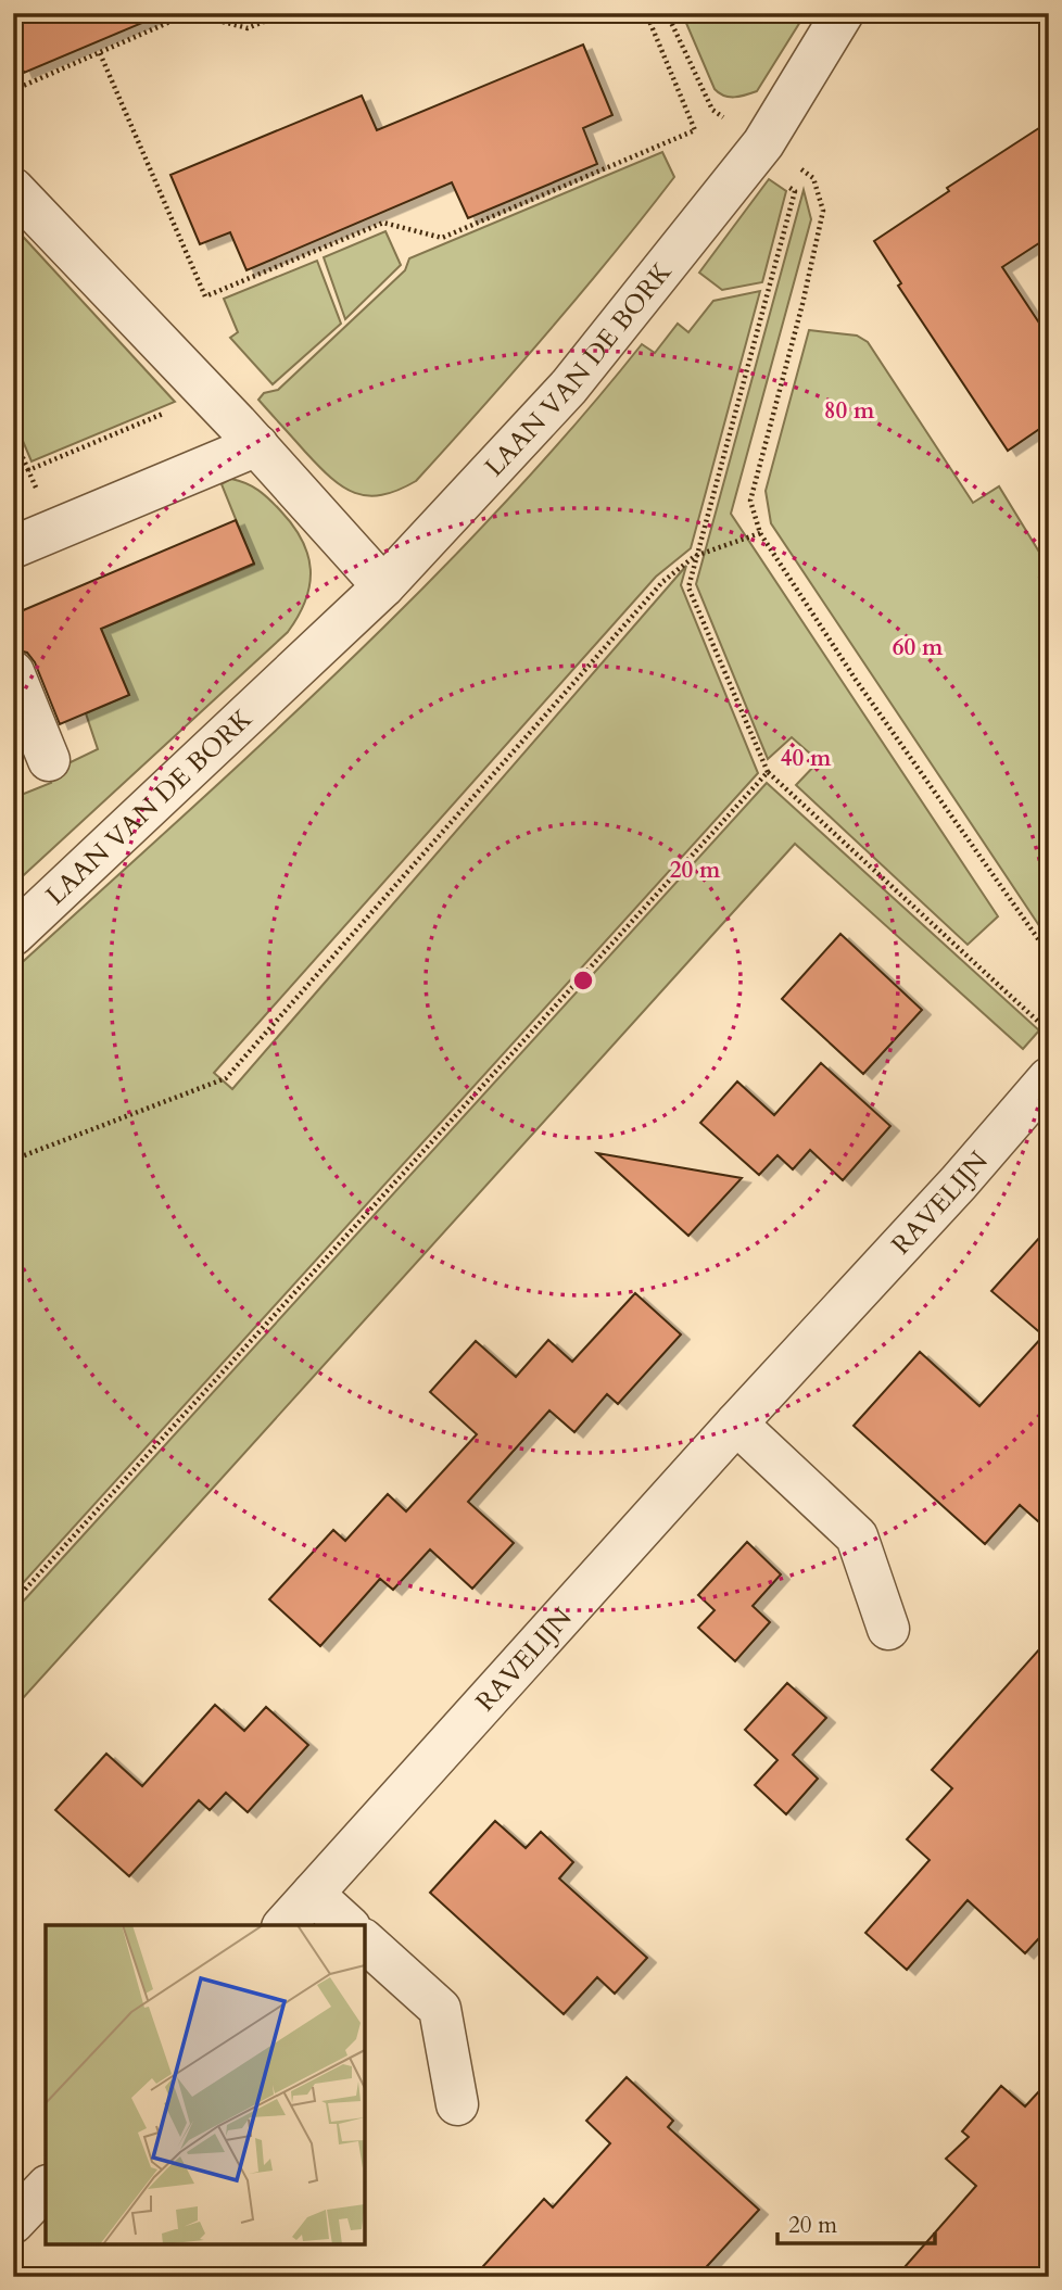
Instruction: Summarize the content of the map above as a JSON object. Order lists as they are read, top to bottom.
{
  "streets": {
    "street": ["LAAN VAN DE BORK", "RAVELIJN"]
  },
  "scale_bar": "20 m",
  "rings": [
    "80 m",
    "60 m",
    "40 m",
    "20 m"
  ]
}
